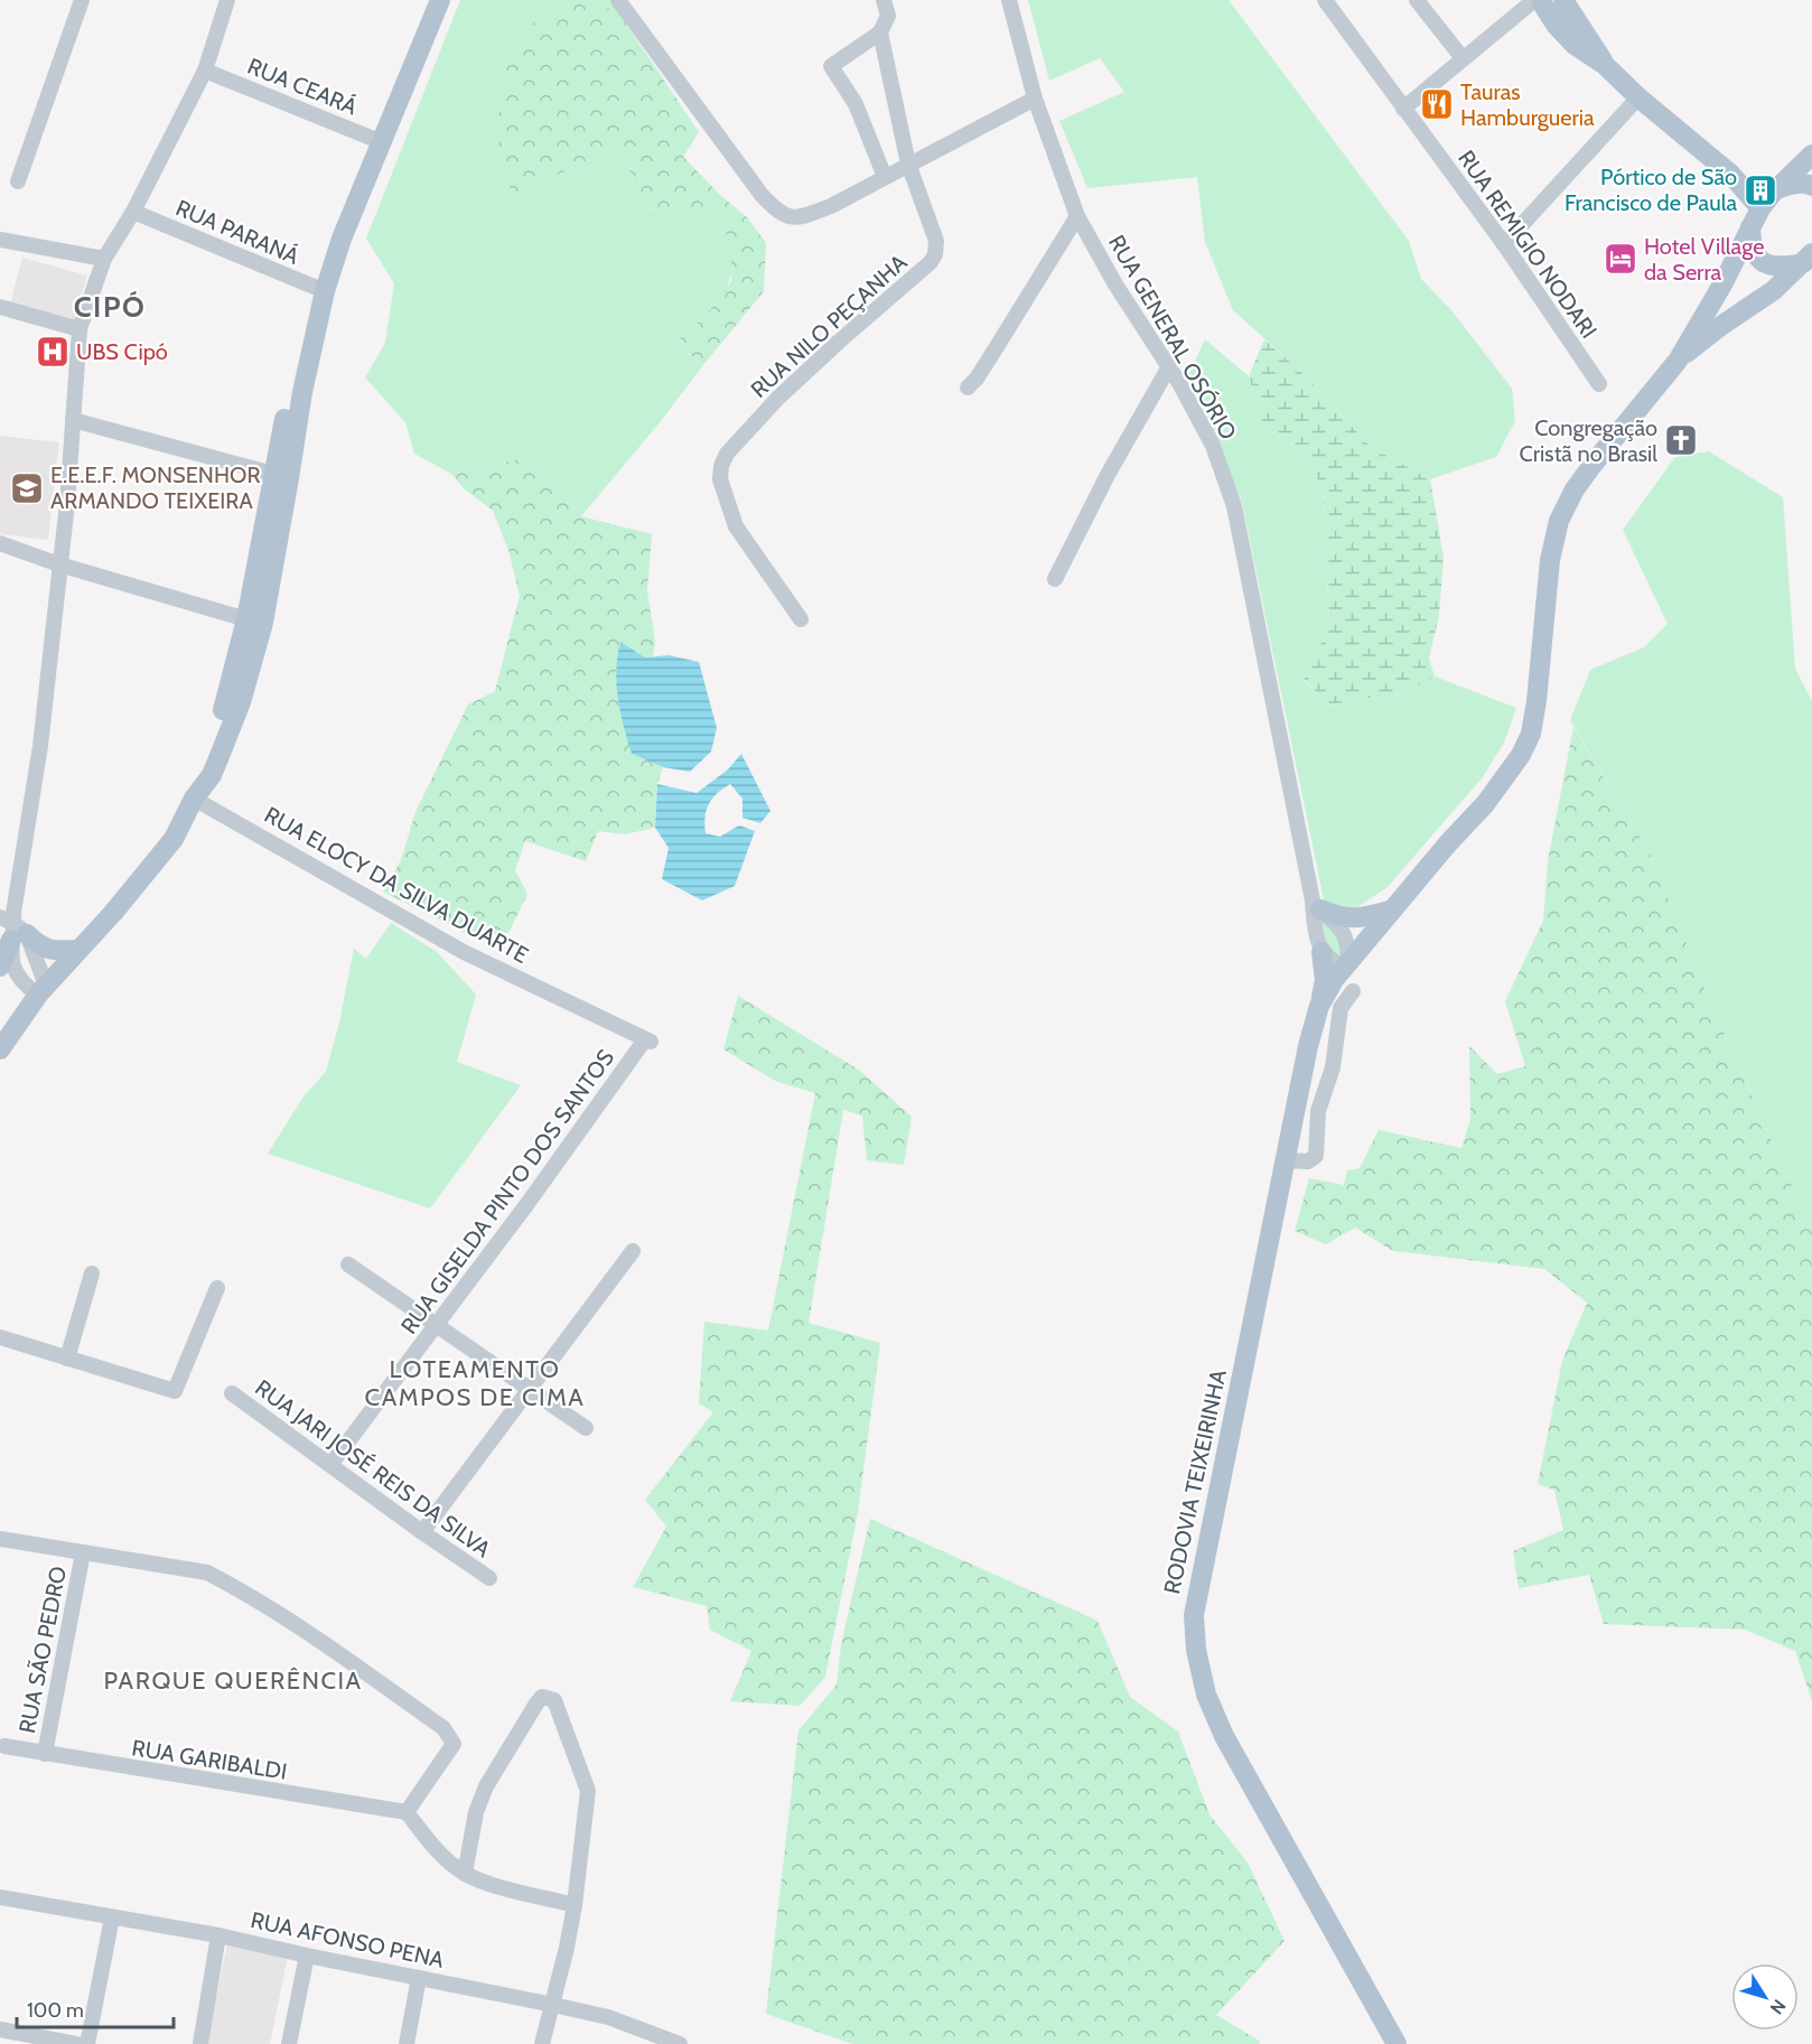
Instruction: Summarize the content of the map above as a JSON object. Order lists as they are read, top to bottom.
{
  "streets": {
    "main road": ["RODOVIA TEIXEIRINHA"],
    "street": [
      "RUA CEARÁ",
      "RUA PARANÁ",
      "RUA REMIGIO NODARI",
      "RUA NILO PEÇANHA",
      "RUA GENERAL OSÓRIO",
      "RUA ELOCY DA SILVA DUARTE",
      "RUA GISELDA PINTO DOS SANTOS",
      "RUA JARI JOSÉ REIS DA SILVA",
      "RUA SÃO PEDRO",
      "RUA GARIBALDI",
      "RUA AFONSO PENA"
    ]
  },
  "crossings": [
    ["RUA ELOCY DA SILVA DUARTE", "RUA GISELDA PINTO DOS SANTOS"],
    ["RUA GISELDA PINTO DOS SANTOS", "RUA JARI JOSÉ REIS DA SILVA"],
    ["RUA SÃO PEDRO", "RUA GARIBALDI"]
  ],
  "districts": ["CIPÓ", "LOTEAMENTO CAMPOS DE CIMA", "PARQUE QUERÊNCIA"],
  "places": {
    "restaurant": ["Tauras Hamburgueria"],
    "building": ["Pórtico de São Francisco de Paula"],
    "hotel": ["Hotel Village da Serra"],
    "hospital": ["UBS Cipó"],
    "church": ["Congregação Cristã no Brasil"],
    "school or university": ["E.E.E.F. MONSENHOR ARMANDO TEIXEIRA"]
  },
  "scale_bar": "100 m",
  "north": "bottom right"
}
